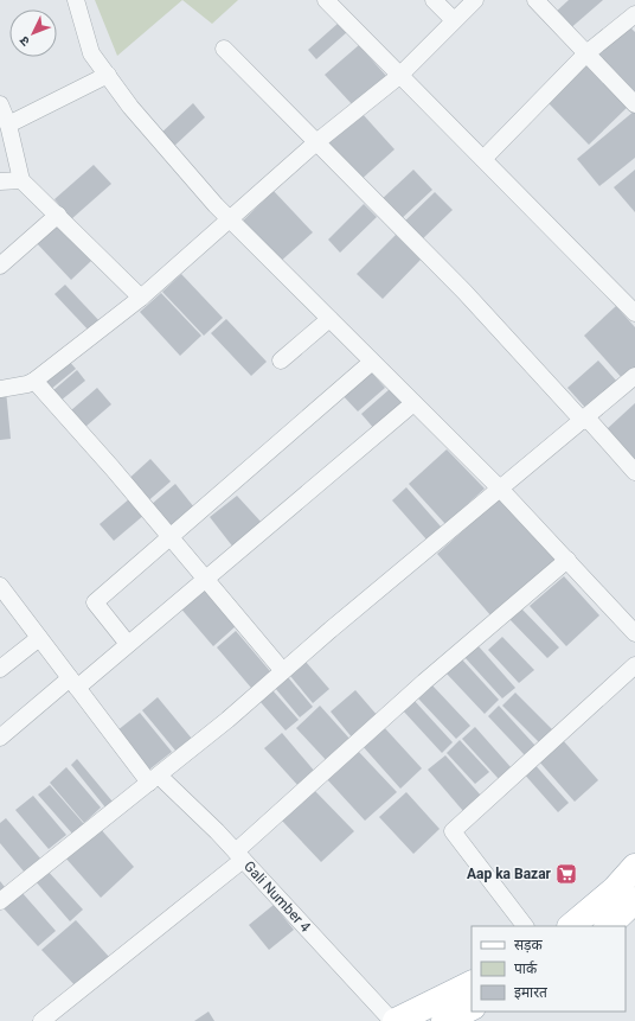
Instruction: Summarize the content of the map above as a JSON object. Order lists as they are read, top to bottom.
{
  "streets": {
    "street": ["Gali Number 4"]
  },
  "places": {
    "supermarket": ["Aap ka Bazar"]
  },
  "legend": ["सड़क", "पार्क", "इमारत"],
  "north": "bottom left"
}
